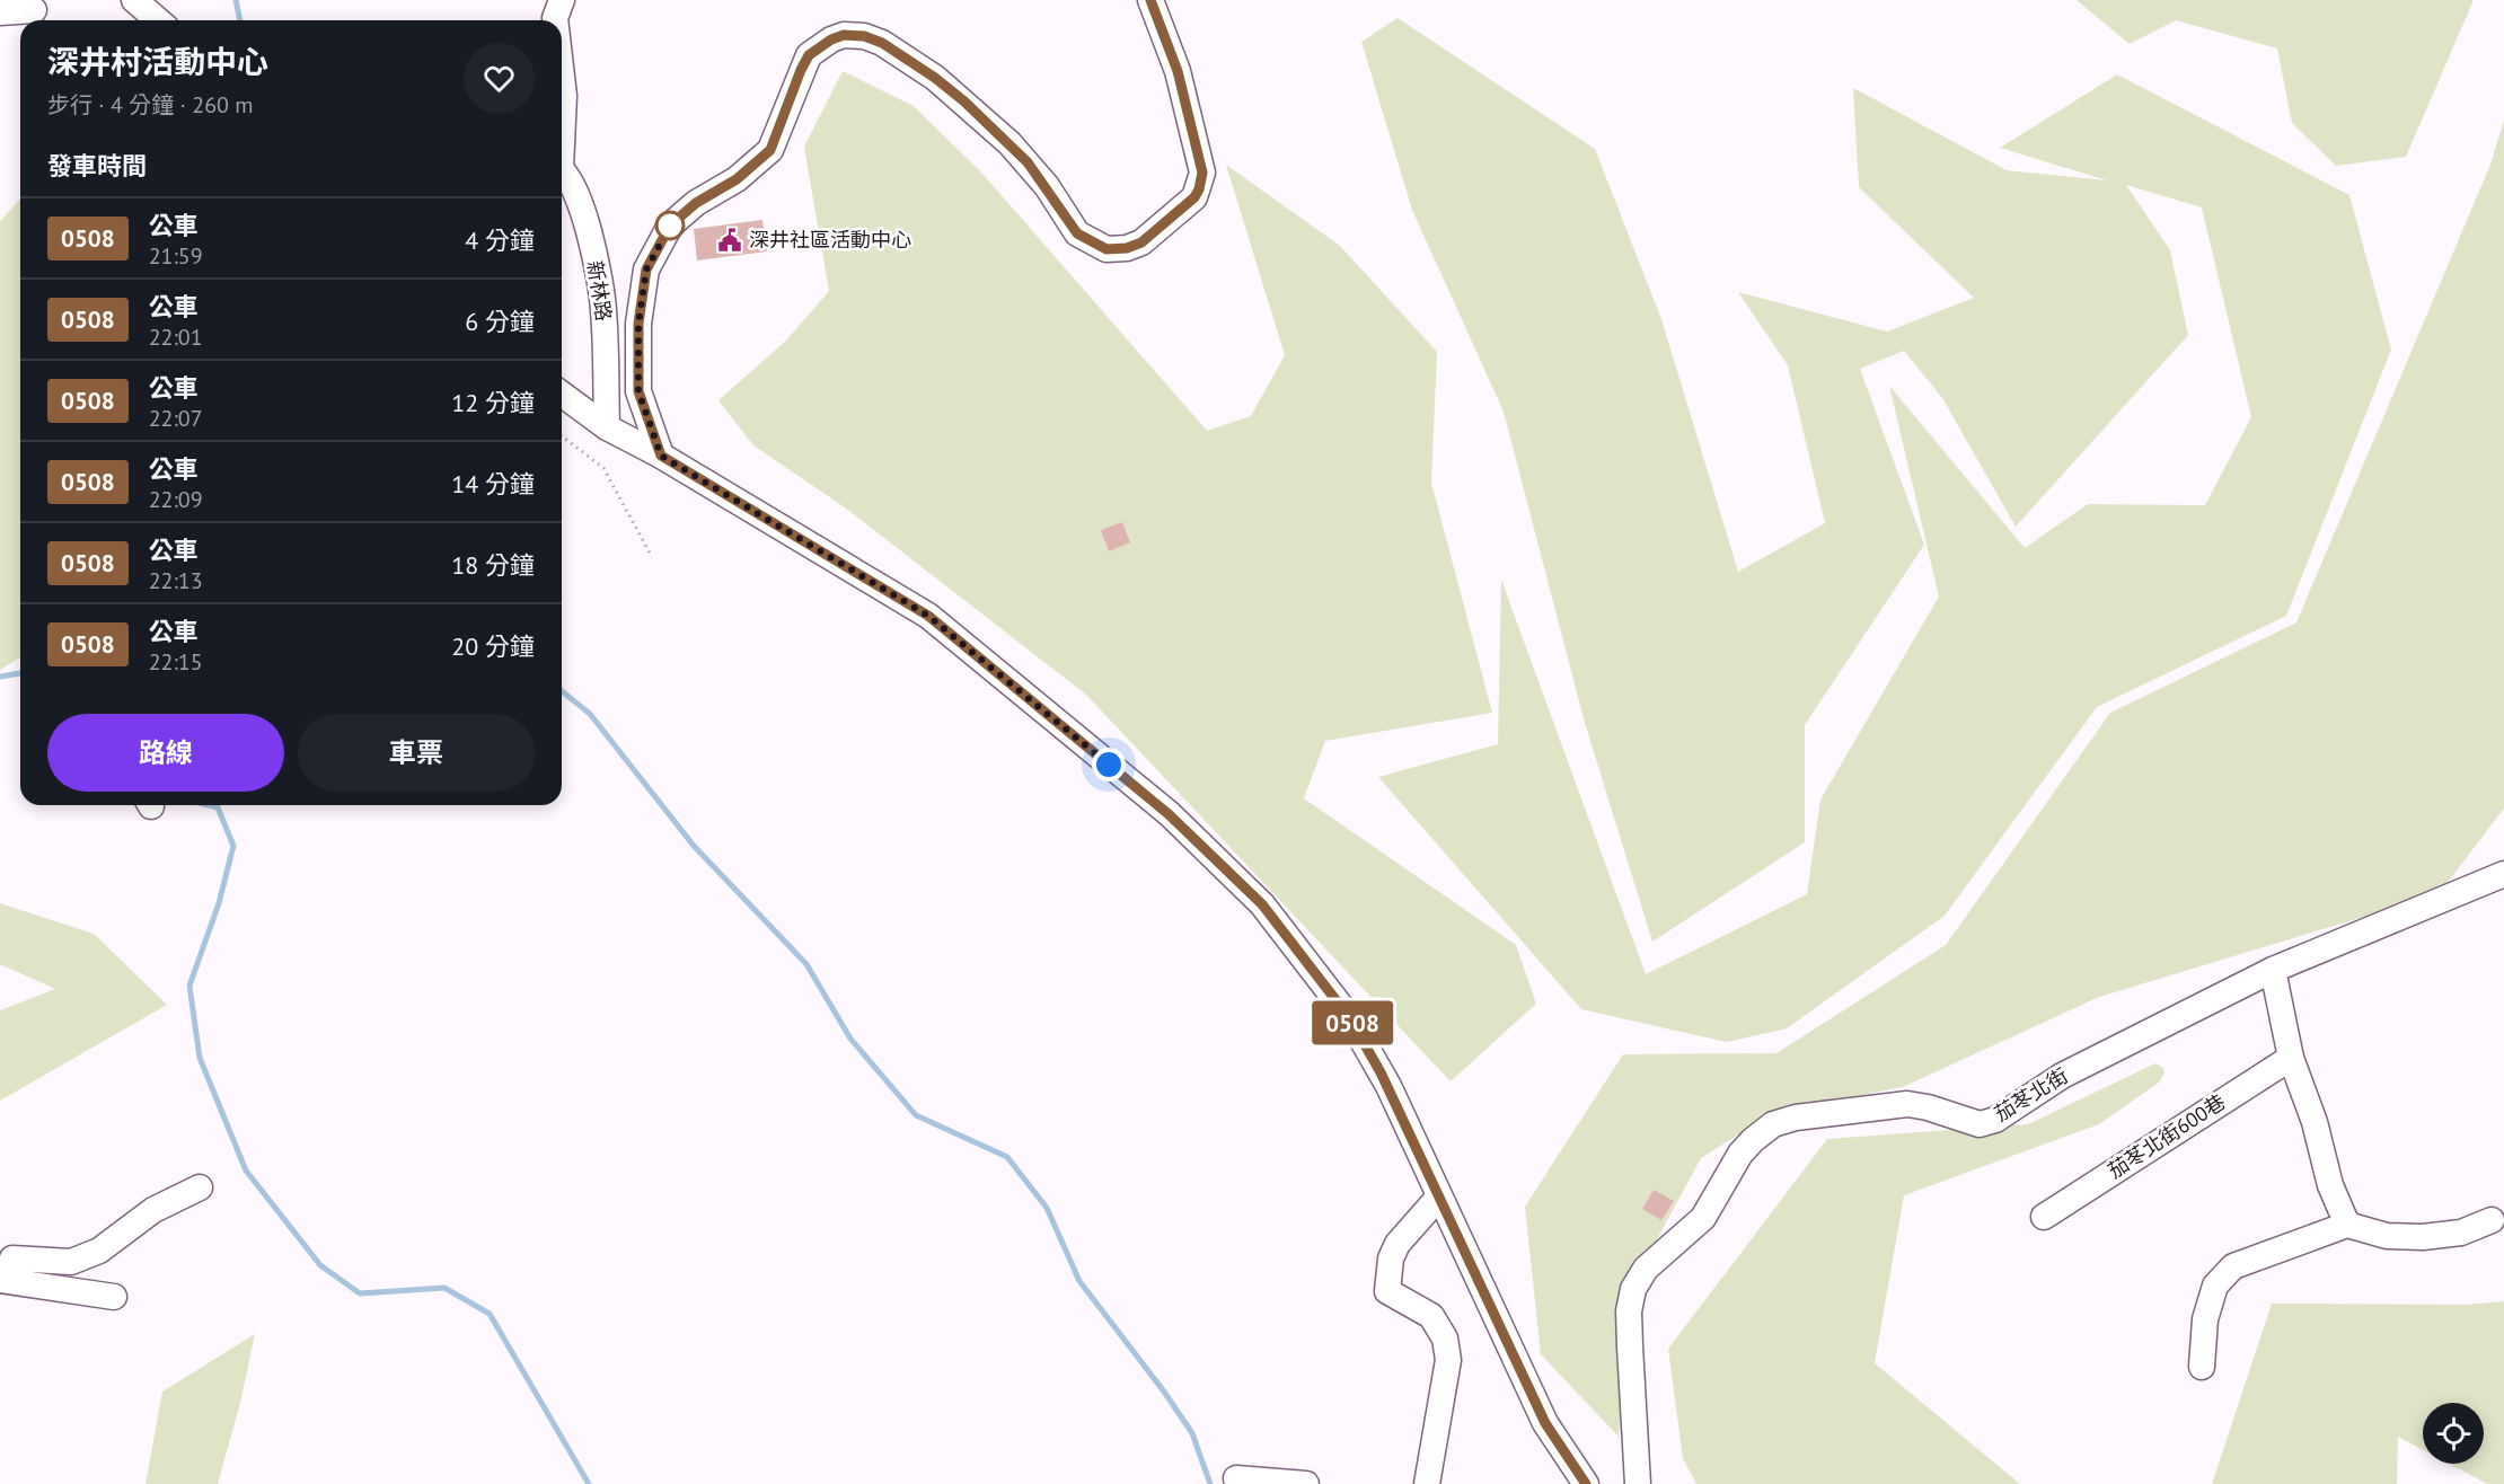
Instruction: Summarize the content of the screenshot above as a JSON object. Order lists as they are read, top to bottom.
{
  "streets": {
    "street": ["新林路", "茄苳北街", "茄苳北街600巷"]
  },
  "places": {
    "public building": ["深井社區活動中心"]
  },
  "lines": ["bus line 0508"],
  "page": {
    "on_map": "0508",
    "heading": [
      ["深井村活動中心", "步行 · 4 分鐘 · 260 m"],
      "發車時間"
    ],
    "list": [
      {
        "mark": "0508",
        "name": "公車",
        "note": "21:59",
        "value": "4 分鐘"
      },
      {
        "mark": "0508",
        "name": "公車",
        "note": "22:01",
        "value": "6 分鐘"
      },
      {
        "mark": "0508",
        "name": "公車",
        "note": "22:07",
        "value": "12 分鐘"
      },
      {
        "mark": "0508",
        "name": "公車",
        "note": "22:09",
        "value": "14 分鐘"
      },
      {
        "mark": "0508",
        "name": "公車",
        "note": "22:13",
        "value": "18 分鐘"
      },
      {
        "mark": "0508",
        "name": "公車",
        "note": "22:15",
        "value": "20 分鐘"
      }
    ],
    "buttons": ["路線", "車票"]
  }
}
